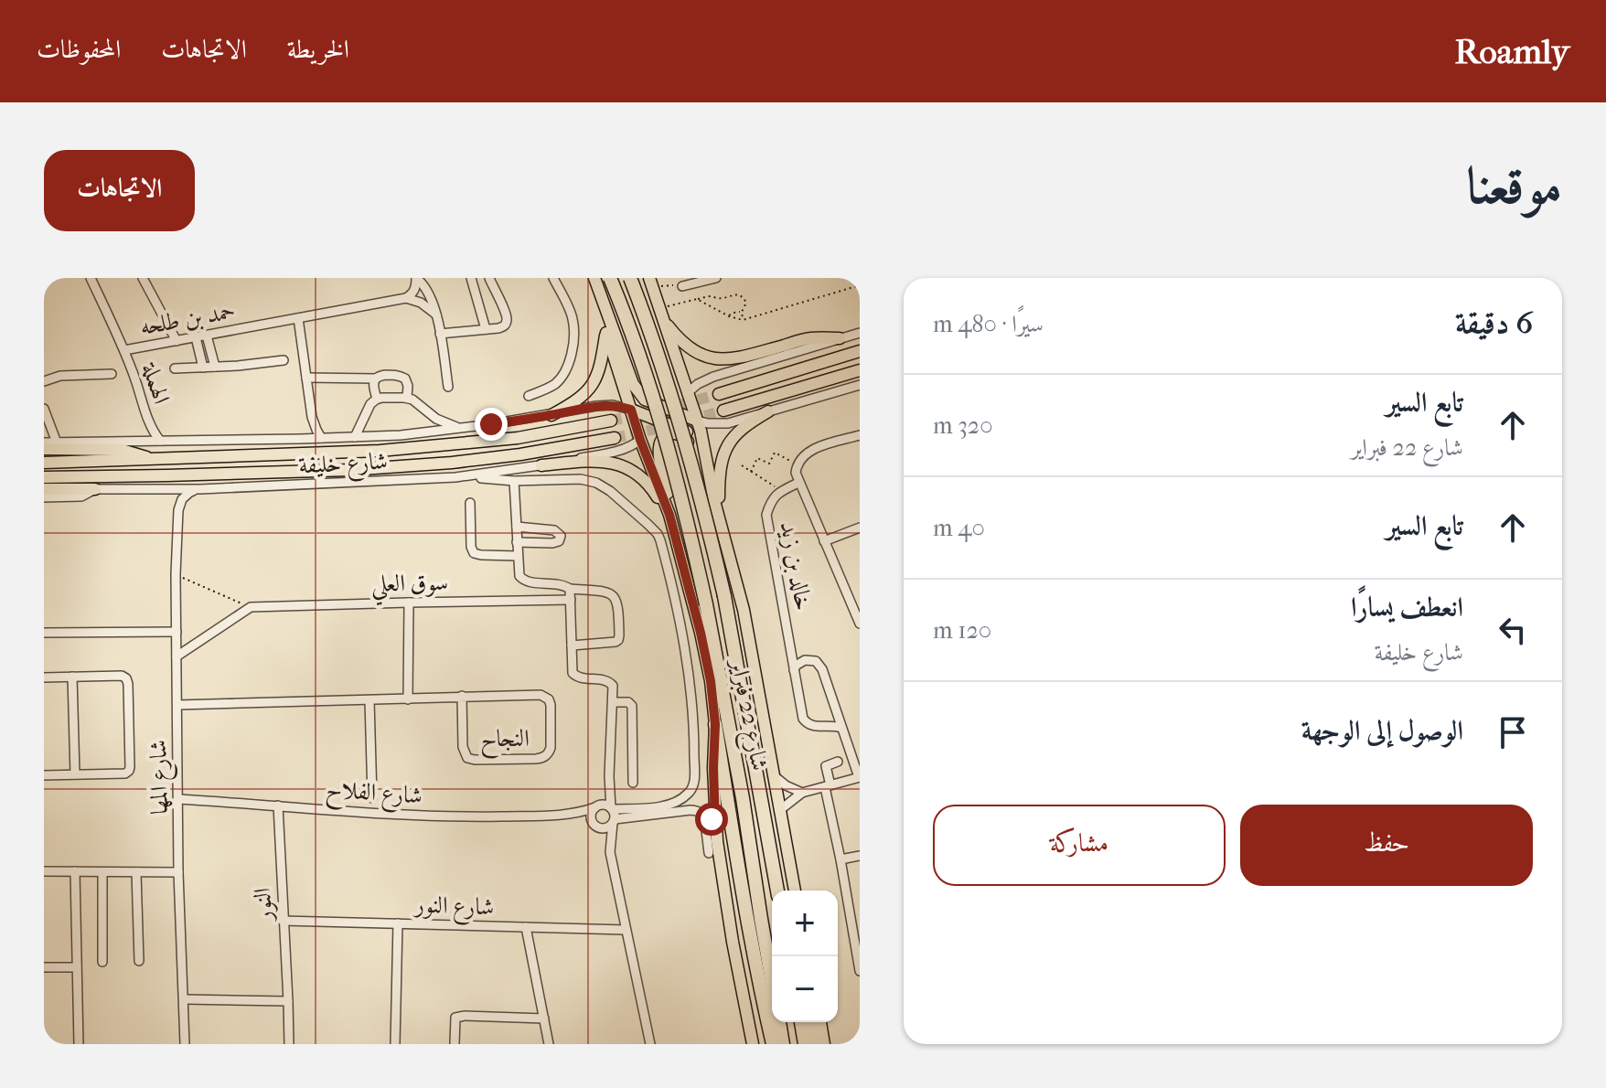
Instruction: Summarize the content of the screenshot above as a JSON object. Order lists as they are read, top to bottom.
{
  "streets": {
    "highway": ["شارع 22 فبراير"],
    "main road": ["شارع خليفة"],
    "street": [
      "حمد بن طلحه",
      "الهملة",
      "خالد بن زيد",
      "سوق العلي",
      "النجاح",
      "شارع المها",
      "شارع الفلاح",
      "النور",
      "شارع النور"
    ]
  },
  "crossings": [
    ["حمد بن طلحه", "الهملة"],
    ["الهملة", "شارع خليفة"],
    ["شارع خليفة", "شارع 22 فبراير"],
    ["النجاح", "شارع المها"],
    ["شارع المها", "شارع الفلاح"],
    ["شارع الفلاح", "النور"],
    ["النور", "شارع النور"]
  ],
  "page": {
    "header": "Roamly",
    "nav": ["الخريطة", "الاتجاهات", "المحفوظات"],
    "title": "موقعنا",
    "buttons": [
      "الاتجاهات",
      ["حفظ", "مشاركة"]
    ],
    "heading": ["6 دقيقة", "سيرًا · 480 m"],
    "list": [
      ["تابع السير", "شارع 22 فبراير", "320 m"],
      ["تابع السير", "40 m"],
      ["انعطف يسارًا", "شارع خليفة", "120 m"],
      "الوصول إلى الوجهة"
    ],
    "map_buttons": ["+", "−"]
  }
}
